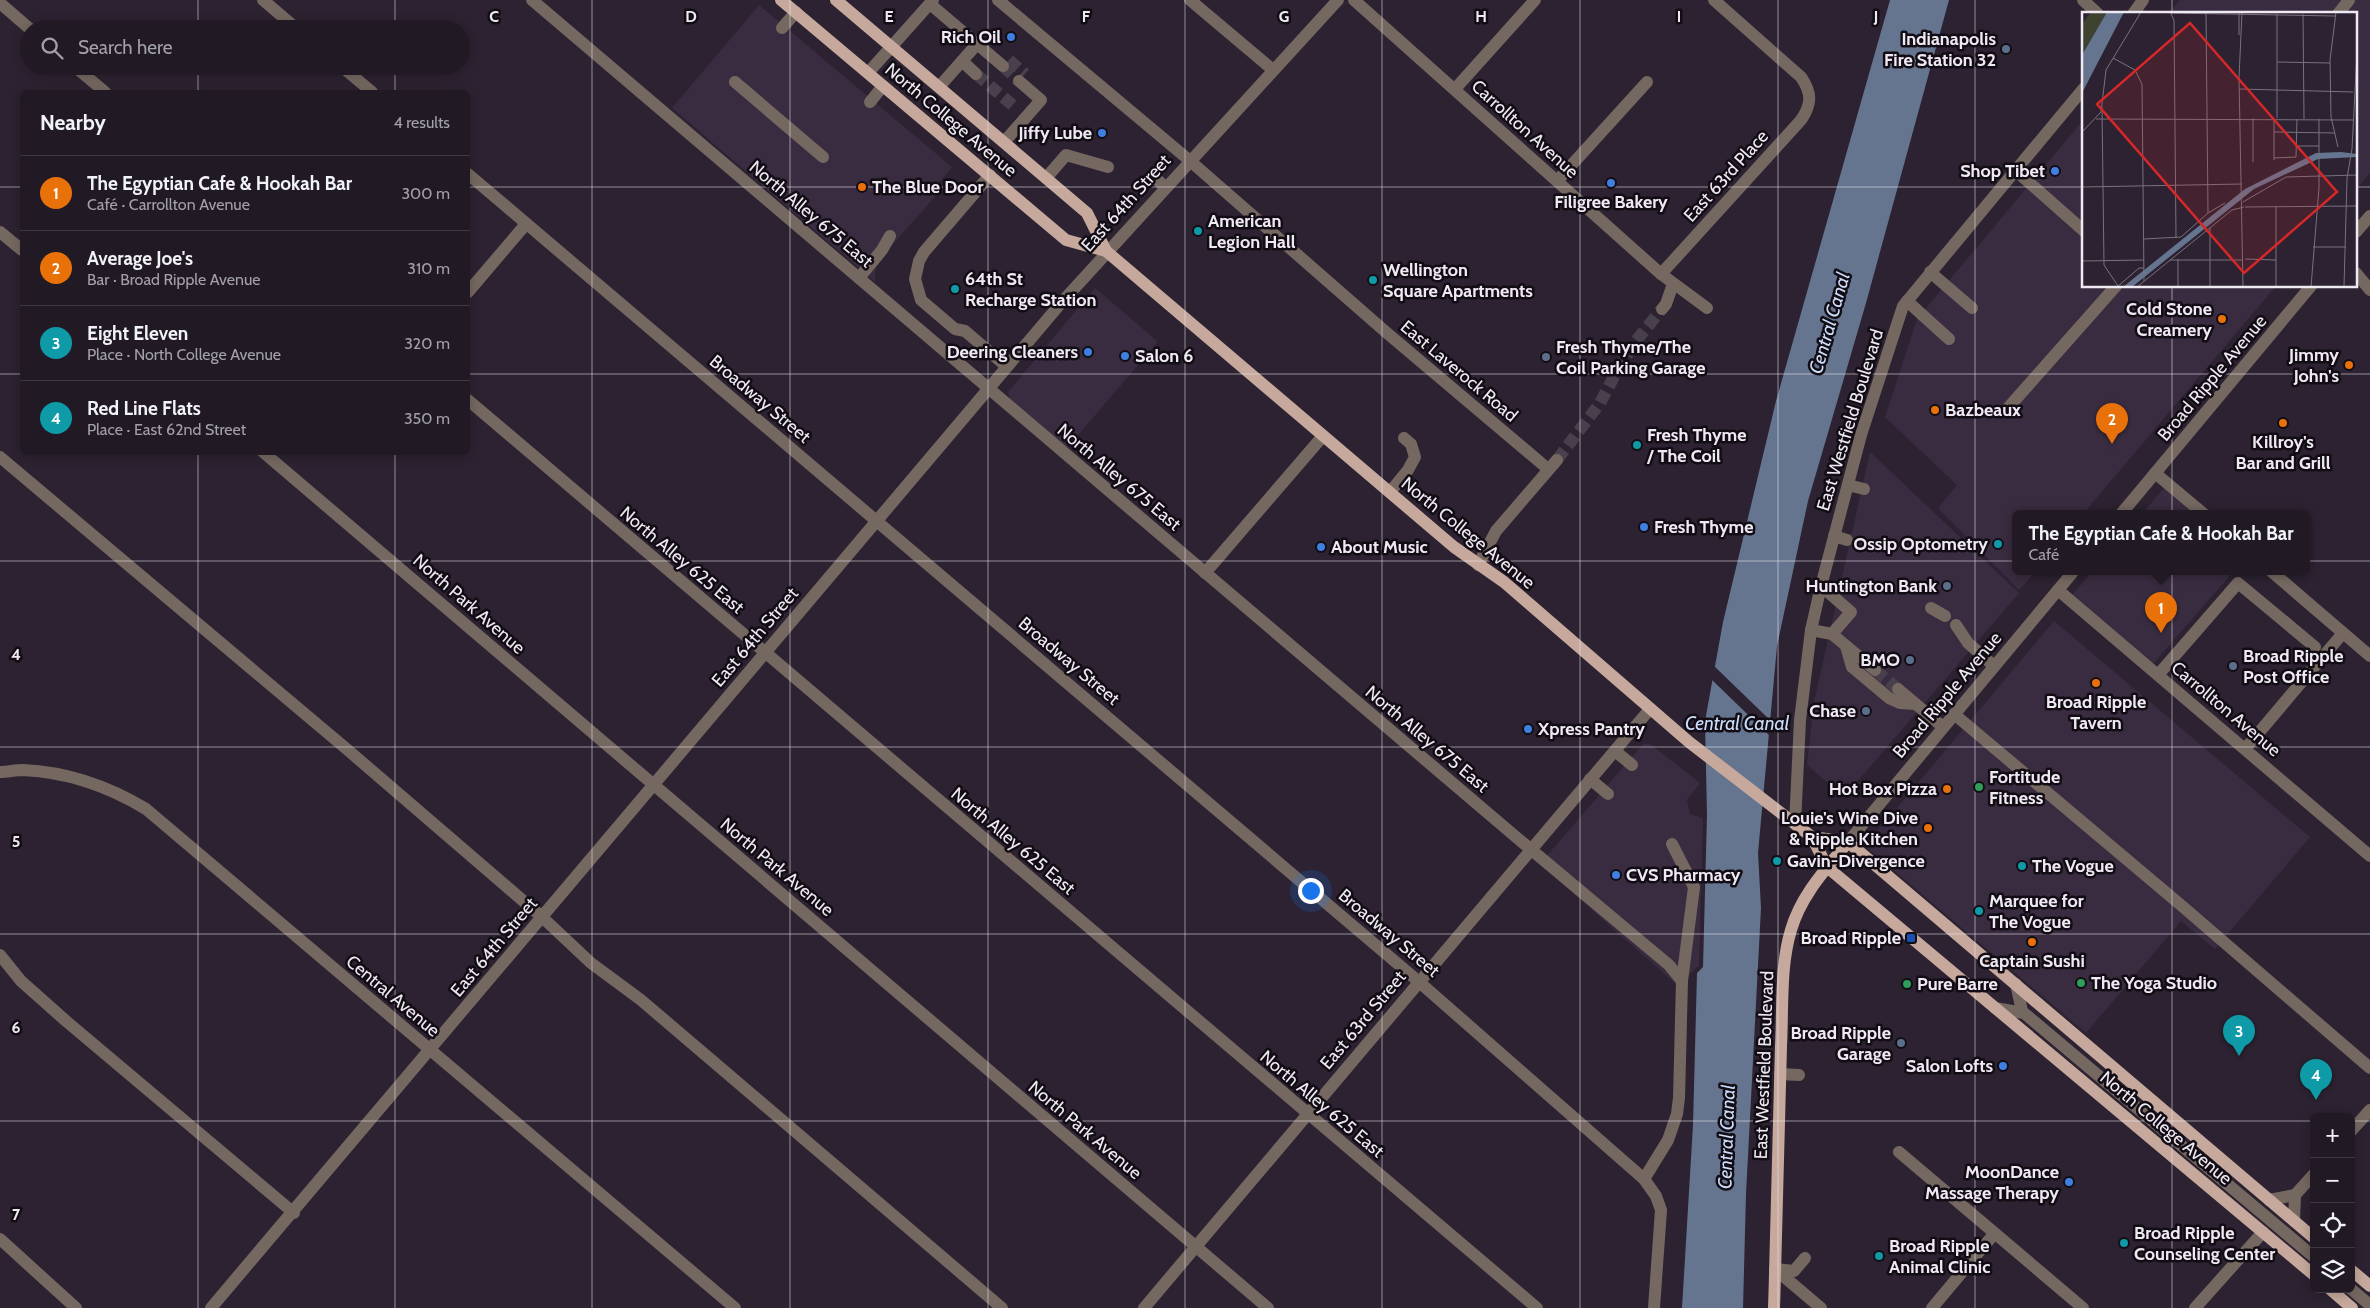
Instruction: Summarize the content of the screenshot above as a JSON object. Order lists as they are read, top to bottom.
{
  "streets": {
    "main road": ["North College Avenue", "East Westfield Boulevard"],
    "street": [
      "Carrollton Avenue",
      "East 63rd Place",
      "East 64th Street",
      "North Alley 675 East",
      "East Laverock Road",
      "Broad Ripple Avenue",
      "Broadway Street",
      "North Alley 625 East",
      "North Park Avenue",
      "Central Avenue",
      "East 63rd Street"
    ]
  },
  "crossings": [
    ["North College Avenue", "East 64th Street"],
    ["North College Avenue", "East Laverock Road"],
    ["North College Avenue", "Broad Ripple Avenue"],
    ["North College Avenue", "East Westfield Boulevard"],
    ["North College Avenue", "East 63rd Street"],
    ["Carrollton Avenue", "East 63rd Place"],
    ["Carrollton Avenue", "Broad Ripple Avenue"],
    ["East 64th Street", "North Alley 675 East"],
    ["East 64th Street", "East Laverock Road"],
    ["East 64th Street", "Broadway Street"],
    ["East 64th Street", "North Alley 625 East"],
    ["East 64th Street", "North Park Avenue"],
    ["East 64th Street", "Central Avenue"],
    ["North Alley 675 East", "East 63rd Street"],
    ["Broad Ripple Avenue", "East Westfield Boulevard"],
    ["Broadway Street", "East 63rd Street"],
    ["North Alley 625 East", "East 63rd Street"],
    ["North Park Avenue", "East 63rd Street"]
  ],
  "water": ["Central Canal"],
  "places": {
    "other": [
      "Rich Oil",
      "Indianapolis Fire Station 32",
      "Jiffy Lube",
      "Shop Tibet",
      "Filigree Bakery",
      "The Blue Door",
      "American Legion Hall",
      "Wellington Square Apartments",
      "64th St Recharge Station",
      "Cold Stone Creamery",
      "Deering Cleaners",
      "Salon 6",
      "Fresh Thyme/The Coil Parking Garage",
      "Jimmy John's",
      "Bazbeaux",
      "Killroy's Bar and Grill",
      "Fresh Thyme / The Coil",
      "Fresh Thyme",
      "Ossip Optometry",
      "About Music",
      "Huntington Bank",
      "BMO",
      "Broad Ripple Post Office",
      "Broad Ripple Tavern",
      "Chase",
      "Xpress Pantry",
      "Fortitude Fitness",
      "Hot Box Pizza",
      "Louie's Wine Dive & Ripple Kitchen",
      "Gavin-Divergence",
      "The Vogue",
      "CVS Pharmacy",
      "Marquee for The Vogue",
      "Captain Sushi",
      "The Yoga Studio",
      "Pure Barre",
      "Broad Ripple Garage",
      "Salon Lofts",
      "MoonDance Massage Therapy",
      "Broad Ripple Counseling Center",
      "Broad Ripple Animal Clinic"
    ],
    "transit": ["Broad Ripple"]
  },
  "page": {
    "search": "Search here",
    "heading": ["Nearby", "4 results"],
    "list": [
      {
        "mark": "1",
        "name": "The Egyptian Cafe & Hookah Bar",
        "note": "Café · Carrollton Avenue",
        "value": "300 m"
      },
      {
        "mark": "2",
        "name": "Average Joe's",
        "note": "Bar · Broad Ripple Avenue",
        "value": "310 m"
      },
      {
        "mark": "3",
        "name": "Eight Eleven",
        "note": "Place · North College Avenue",
        "value": "320 m"
      },
      {
        "mark": "4",
        "name": "Red Line Flats",
        "note": "Place · East 62nd Street",
        "value": "350 m"
      }
    ],
    "pins": [
      "2",
      "1",
      "3",
      "4"
    ],
    "popup": ["The Egyptian Cafe & Hookah Bar", "Café"],
    "map_buttons": ["+", "−"]
  },
  "grid": {
    "columns": [
      "C",
      "D",
      "E",
      "F",
      "G",
      "H",
      "I",
      "J"
    ],
    "rows": [
      "4",
      "5",
      "6",
      "7"
    ]
  }
}
